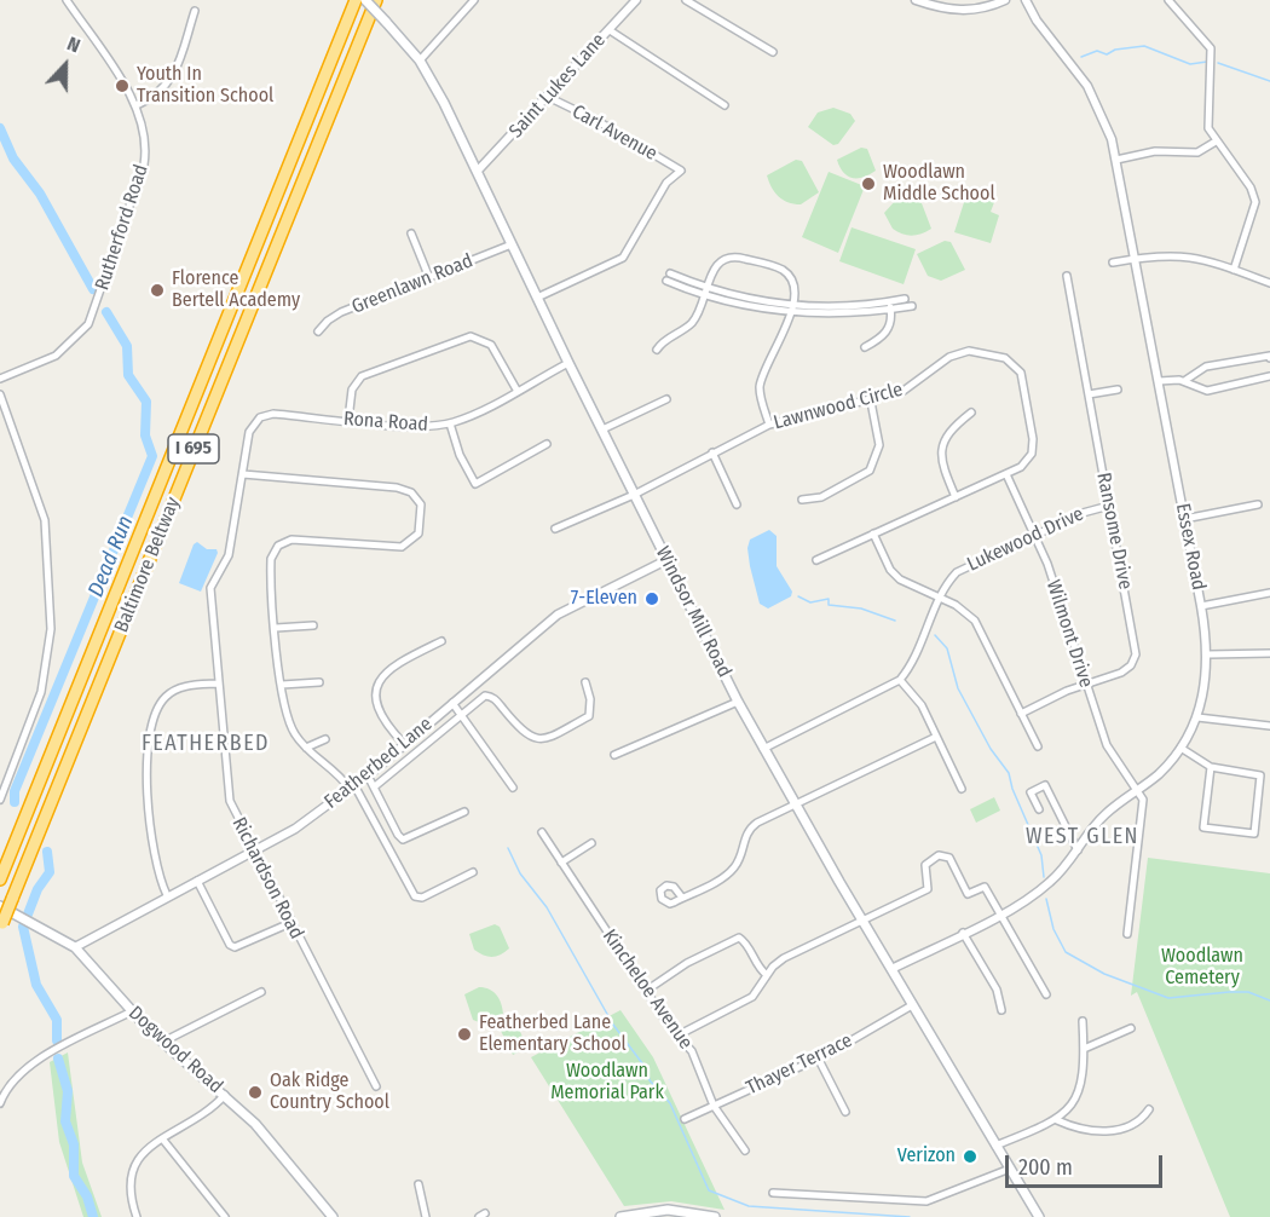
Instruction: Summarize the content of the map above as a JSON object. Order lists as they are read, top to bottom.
{
  "streets": {
    "highway": ["I 695", "Baltimore Beltway"],
    "main road": ["Windsor Mill Road", "Dogwood Road"],
    "street": [
      "Saint Lukes Lane",
      "Carl Avenue",
      "Rutherford Road",
      "Greenlawn Road",
      "Lawnwood Circle",
      "Rona Road",
      "Ransome Drive",
      "Lukewood Drive",
      "Essex Road",
      "Wilmont Drive",
      "Featherbed Lane",
      "Richardson Road",
      "Kincheloe Avenue",
      "Thayer Terrace"
    ]
  },
  "crossings": [
    ["Saint Lukes Lane", "Carl Avenue"],
    ["Saint Lukes Lane", "Windsor Mill Road"],
    ["Carl Avenue", "Windsor Mill Road"],
    ["Greenlawn Road", "Windsor Mill Road"],
    ["Lawnwood Circle", "Windsor Mill Road"],
    ["Lawnwood Circle", "Wilmont Drive"],
    ["Rona Road", "Windsor Mill Road"],
    ["Rona Road", "Richardson Road"],
    ["Ransome Drive", "Lukewood Drive"],
    ["Ransome Drive", "Wilmont Drive"],
    ["Lukewood Drive", "Wilmont Drive"],
    ["Essex Road", "Windsor Mill Road"],
    ["Essex Road", "Wilmont Drive"],
    ["Windsor Mill Road", "Featherbed Lane"],
    ["Windsor Mill Road", "Thayer Terrace"],
    ["Featherbed Lane", "Richardson Road"],
    ["Featherbed Lane", "Dogwood Road"],
    ["Kincheloe Avenue", "Thayer Terrace"]
  ],
  "districts": ["FEATHERBED", "WEST GLEN"],
  "water": ["Dead Run"],
  "parks": ["Woodlawn Cemetery", "Woodlawn Memorial Park"],
  "places": [
    "Youth In Transition School",
    "Woodlawn Middle School",
    "Florence Bertell Academy",
    "7-Eleven",
    "Featherbed Lane Elementary School",
    "Oak Ridge Country School",
    "Verizon"
  ],
  "scale_bar": "200 m",
  "north": "top"
}
